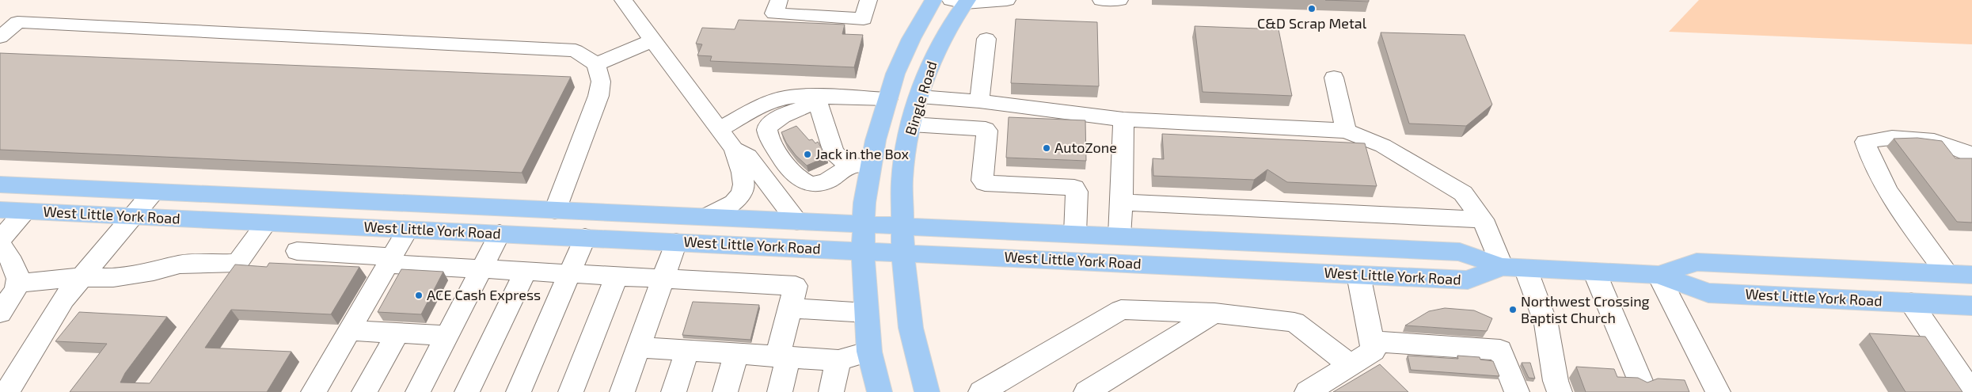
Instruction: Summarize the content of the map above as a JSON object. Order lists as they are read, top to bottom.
{
  "streets": {
    "main road": ["Bingle Road", "West Little York Road"]
  },
  "crossings": [
    ["Bingle Road", "West Little York Road"]
  ],
  "places": [
    "C&D Scrap Metal",
    "AutoZone",
    "Jack in the Box",
    "ACE Cash Express",
    "Northwest Crossing Baptist Church"
  ]
}
